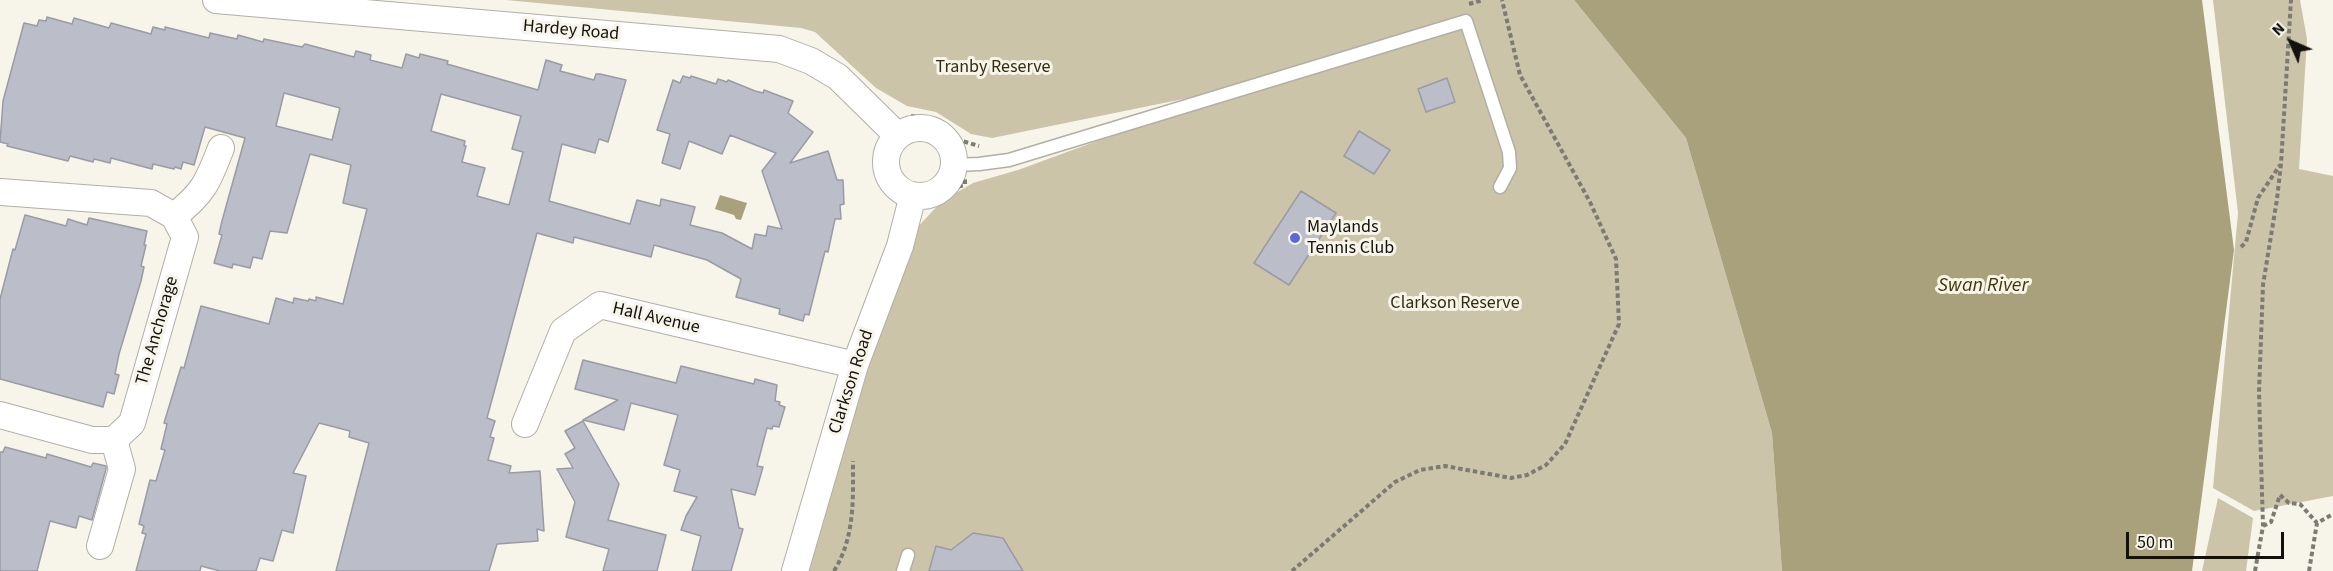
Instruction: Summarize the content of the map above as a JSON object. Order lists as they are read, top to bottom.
{
  "streets": {
    "street": [
      "Hardey Road",
      "Hall Avenue",
      "The Anchorage",
      "Clarkson Road"
    ]
  },
  "crossings": [
    ["Hardey Road", "Clarkson Road"],
    ["Hall Avenue", "Clarkson Road"]
  ],
  "water": ["Swan River"],
  "parks": ["Tranby Reserve", "Clarkson Reserve"],
  "places": ["Maylands Tennis Club"],
  "scale_bar": "50 m",
  "north": "top left"
}
